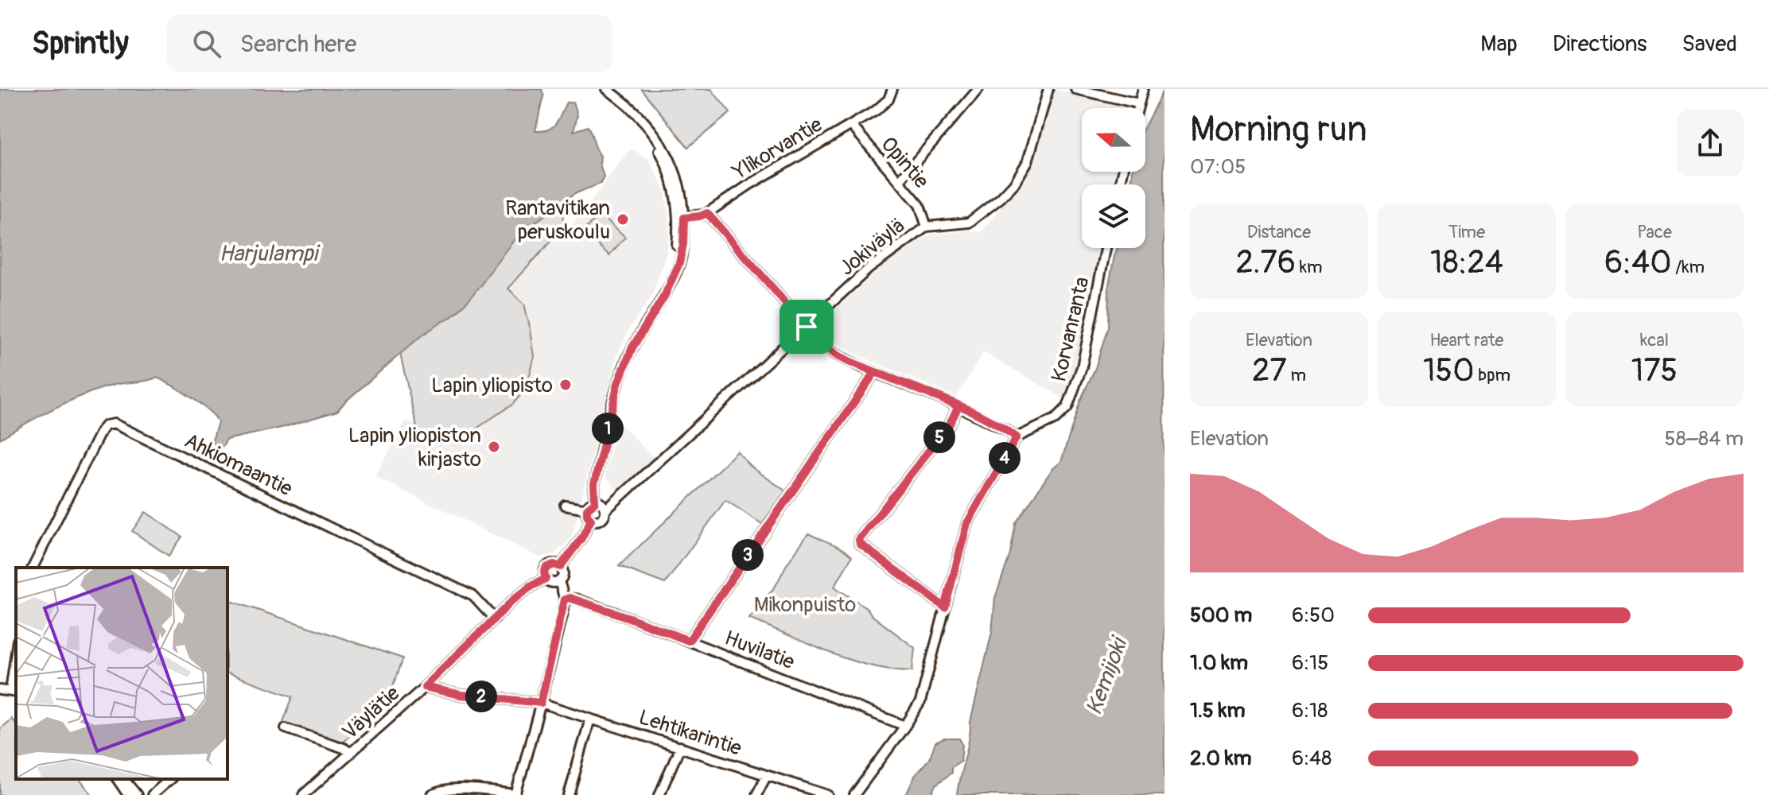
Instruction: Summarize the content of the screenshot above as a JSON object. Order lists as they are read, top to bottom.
{
  "streets": {
    "street": [
      "Ylikorvantie",
      "Opintie",
      "Jokiväylä",
      "Korvanranta",
      "Ahkiomaantie",
      "Huvilatie",
      "Väylätie",
      "Lehtikarintie"
    ]
  },
  "crossings": [
    ["Ylikorvantie", "Opintie"],
    ["Opintie", "Jokiväylä"],
    ["Ahkiomaantie", "Väylätie"],
    ["Väylätie", "Lehtikarintie"]
  ],
  "water": ["Harjulampi", "Kemijoki"],
  "parks": ["Mikonpuisto"],
  "places": ["Rantavitikan peruskoulu", "Lapin yliopisto", "Lapin yliopiston kirjasto"],
  "north": "left",
  "page": {
    "header": "Sprintly",
    "search": "Search here",
    "nav": ["Map", "Directions", "Saved"],
    "heading": ["Morning run", "07:05"],
    "stats": [
      ["Distance", "2.76 km"],
      ["Time", "18:24"],
      ["Pace", "6:40 /km"],
      ["Elevation", "27 m"],
      ["Heart rate", "150 bpm"],
      ["kcal", "175"]
    ],
    "pins": [
      "1",
      "5",
      "4",
      "3",
      "2"
    ],
    "chart": ["Elevation", "58–84 m"],
    "list": [
      {
        "name": "500 m",
        "note": "6:50"
      },
      {
        "name": "1.0 km",
        "note": "6:15"
      },
      {
        "name": "1.5 km",
        "note": "6:18"
      },
      {
        "name": "2.0 km",
        "note": "6:48"
      }
    ]
  }
}
